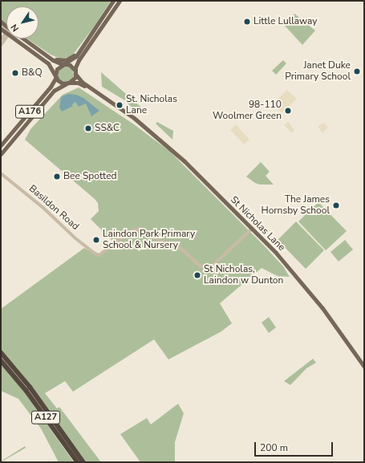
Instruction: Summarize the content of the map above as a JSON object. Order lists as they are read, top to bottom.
{
  "streets": {
    "highway": ["A127"],
    "main road": ["A176", "St Nicholas Lane"],
    "street": ["Basildon Road"]
  },
  "crossings": [
    ["A176", "St Nicholas Lane"],
    ["Basildon Road", "St Nicholas Lane"]
  ],
  "places": [
    "Little Lullaway",
    "Janet Duke Primary School",
    "B&Q",
    "St. Nicholas Lane",
    "98-110 Woolmer Green",
    "SS&C",
    "Bee Spotted",
    "The James Hornsby School",
    "Laindon Park Primary School & Nursery",
    "St Nicholas, Laindon w Dunton"
  ],
  "scale_bar": "200 m",
  "north": "bottom left"
}
